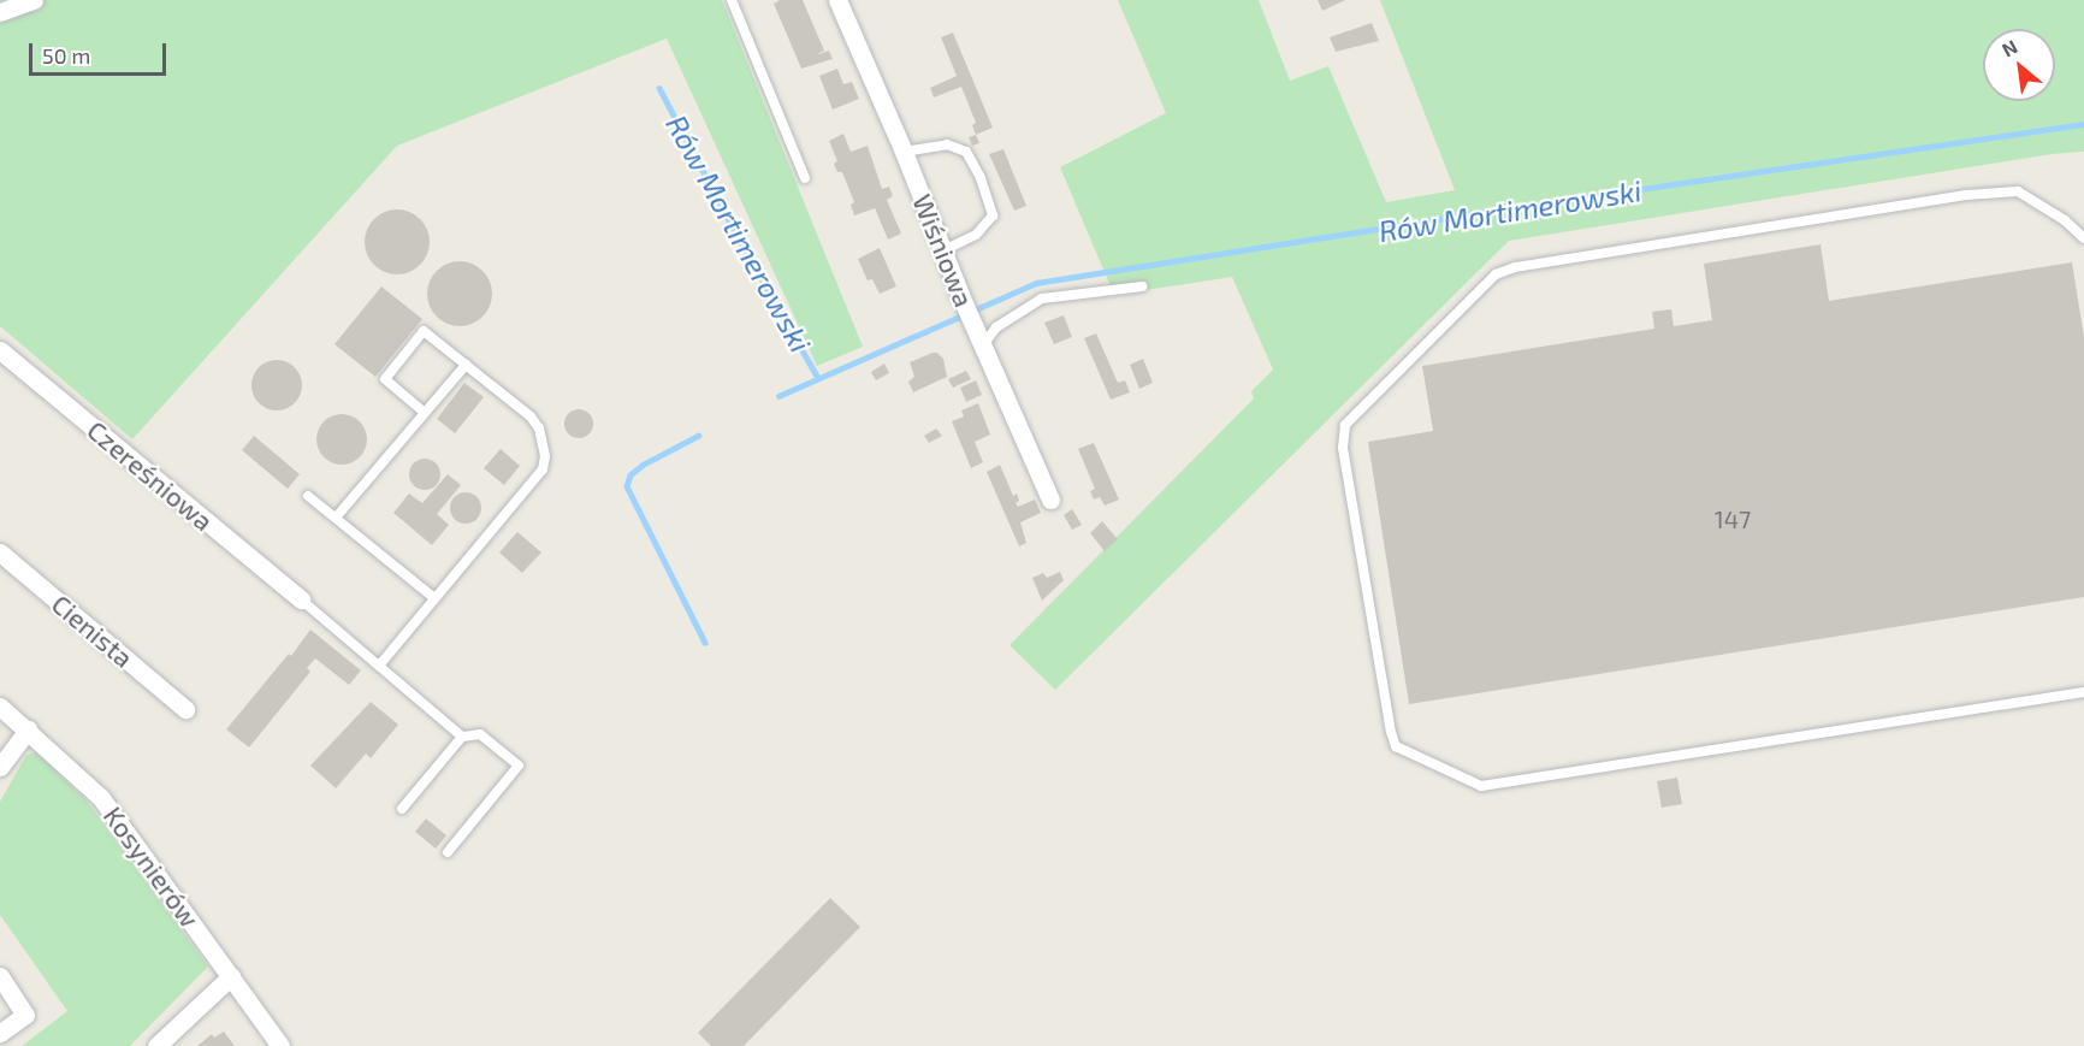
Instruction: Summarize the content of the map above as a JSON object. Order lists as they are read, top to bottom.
{
  "streets": {
    "street": [
      "Wiśniowa",
      "Czereśniowa",
      "Cienista",
      "Kosynierów"
    ]
  },
  "water": ["Rów Mortimerowski"],
  "house_numbers": ["147"],
  "scale_bar": "50 m",
  "north": "top left"
}
